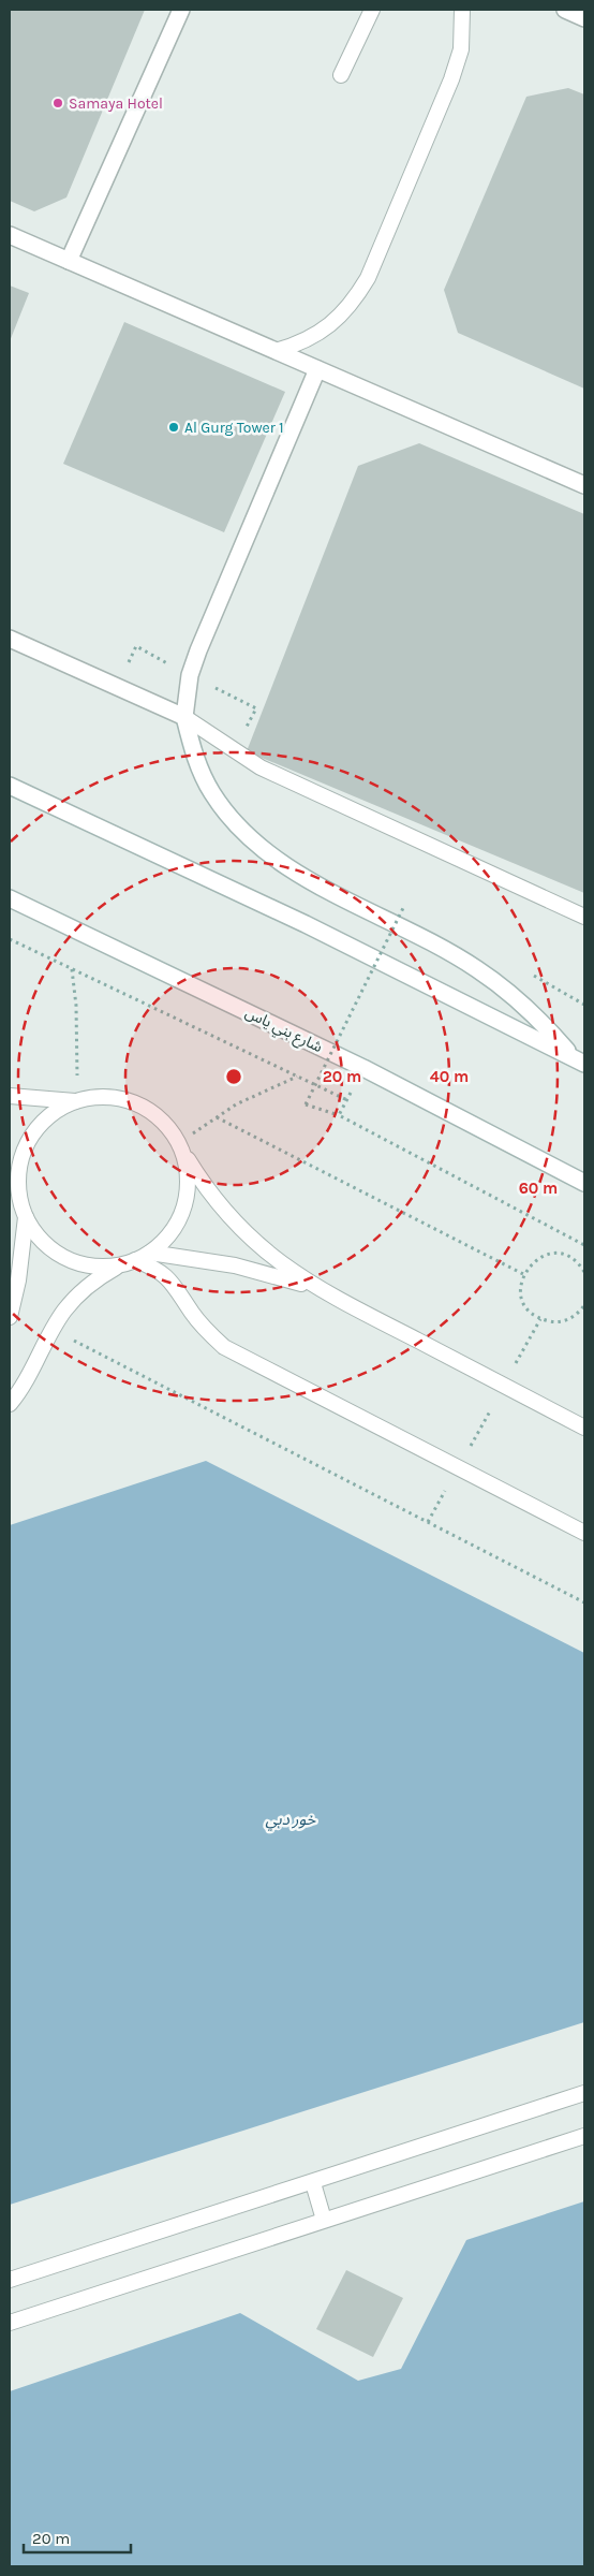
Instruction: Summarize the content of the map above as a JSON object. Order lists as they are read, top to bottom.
{
  "streets": {
    "main road": ["شارع بني ياس"]
  },
  "water": ["خور دبي"],
  "places": ["Samaya Hotel", "Al Gurg Tower 1"],
  "scale_bar": "20 m",
  "rings": ["20 m", "40 m", "60 m"]
}
